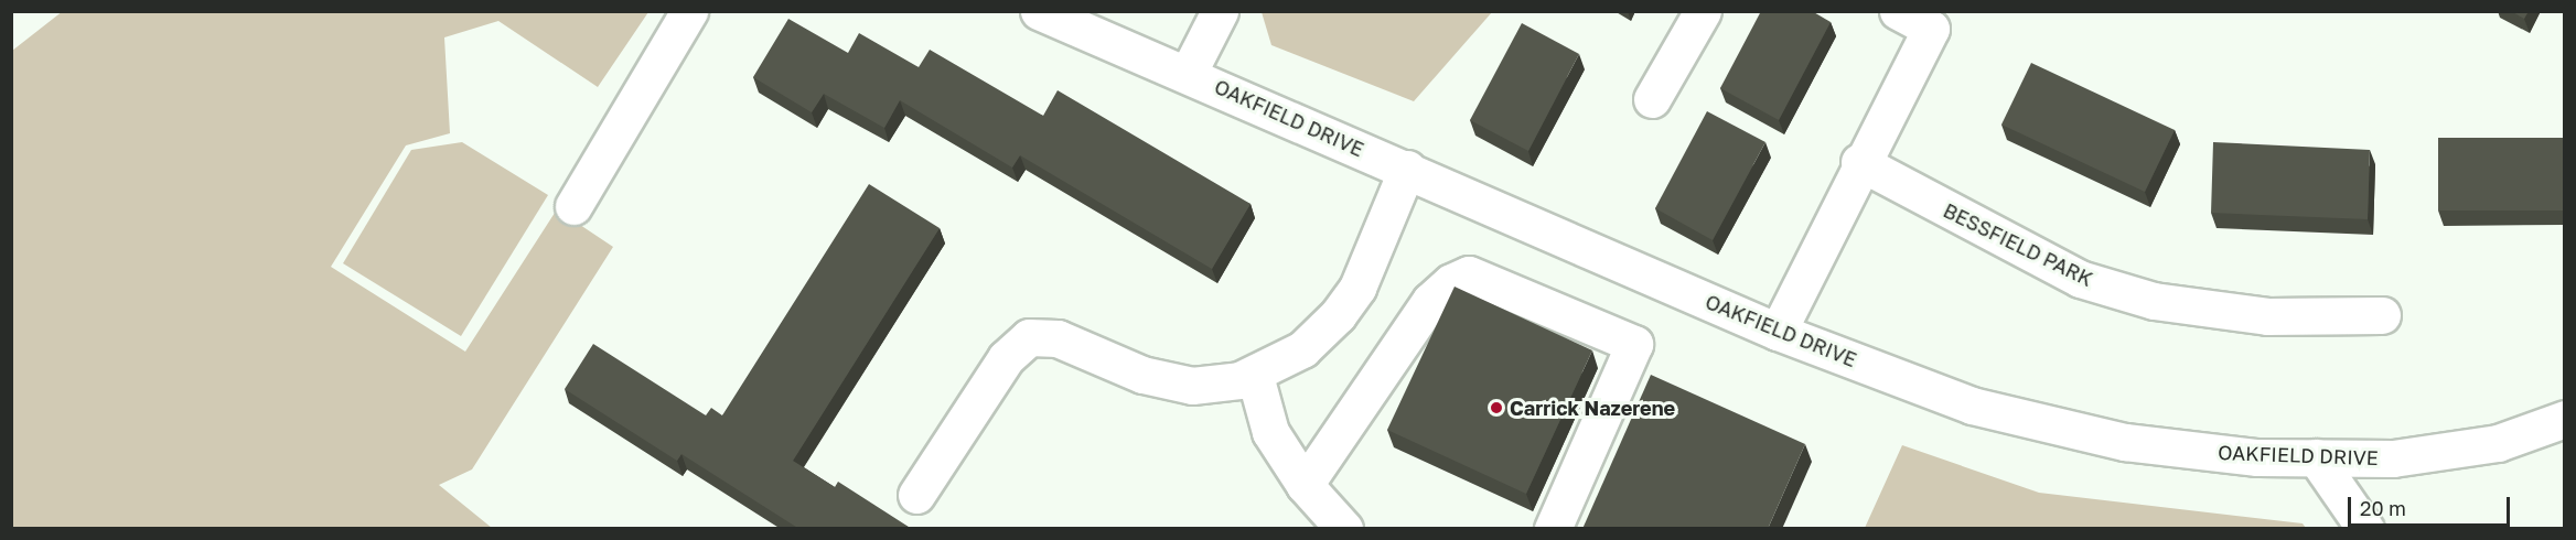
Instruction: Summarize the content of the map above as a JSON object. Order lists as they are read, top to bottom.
{
  "streets": {
    "street": ["OAKFIELD DRIVE", "BESSFIELD PARK"]
  },
  "places": ["Carrick Nazerene"],
  "scale_bar": "20 m"
}
